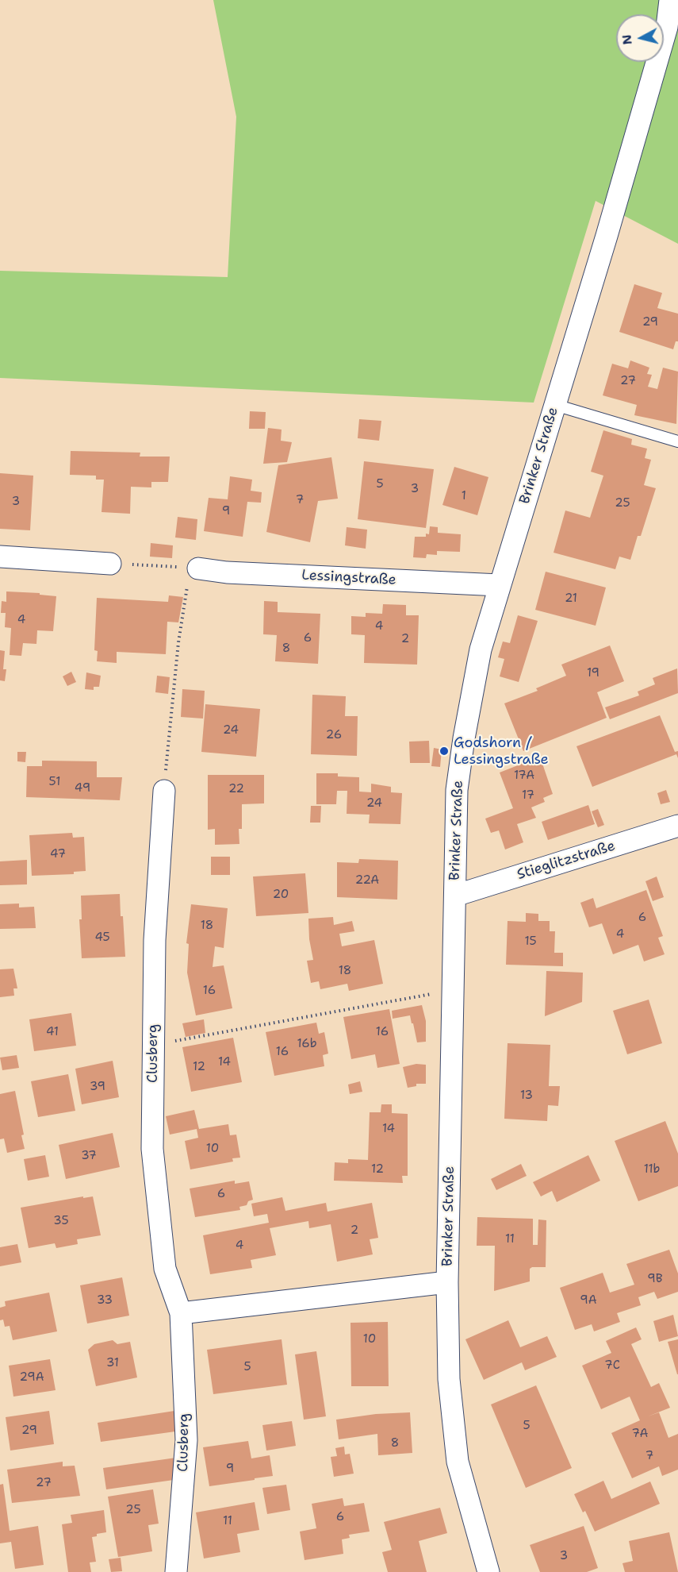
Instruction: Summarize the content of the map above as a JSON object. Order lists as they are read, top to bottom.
{
  "streets": {
    "street": [
      "Brinker Straße",
      "Lessingstraße",
      "Stieglitzstraße",
      "Clusberg"
    ]
  },
  "crossings": [
    ["Brinker Straße", "Lessingstraße"],
    ["Brinker Straße", "Stieglitzstraße"]
  ],
  "places": ["Godshorn / Lessingstraße"],
  "house_numbers": [
    "29",
    "27",
    "5",
    "3",
    "1",
    "7",
    "3",
    "25",
    "9",
    "21",
    "4",
    "4",
    "6",
    "2",
    "8",
    "19",
    "24",
    "26",
    "17A",
    "51",
    "49",
    "22",
    "17",
    "24",
    "47",
    "22A",
    "20",
    "6",
    "18",
    "4",
    "45",
    "15",
    "18",
    "16",
    "41",
    "16",
    "16b",
    "16",
    "14",
    "12",
    "39",
    "13",
    "14",
    "10",
    "37",
    "12",
    "11b",
    "6",
    "35",
    "2",
    "11",
    "4",
    "9B",
    "33",
    "9A",
    "10",
    "31",
    "7C",
    "5",
    "29A",
    "5",
    "29",
    "7A",
    "8",
    "7",
    "9",
    "27",
    "25",
    "6",
    "11",
    "3"
  ],
  "north": "left"
}
